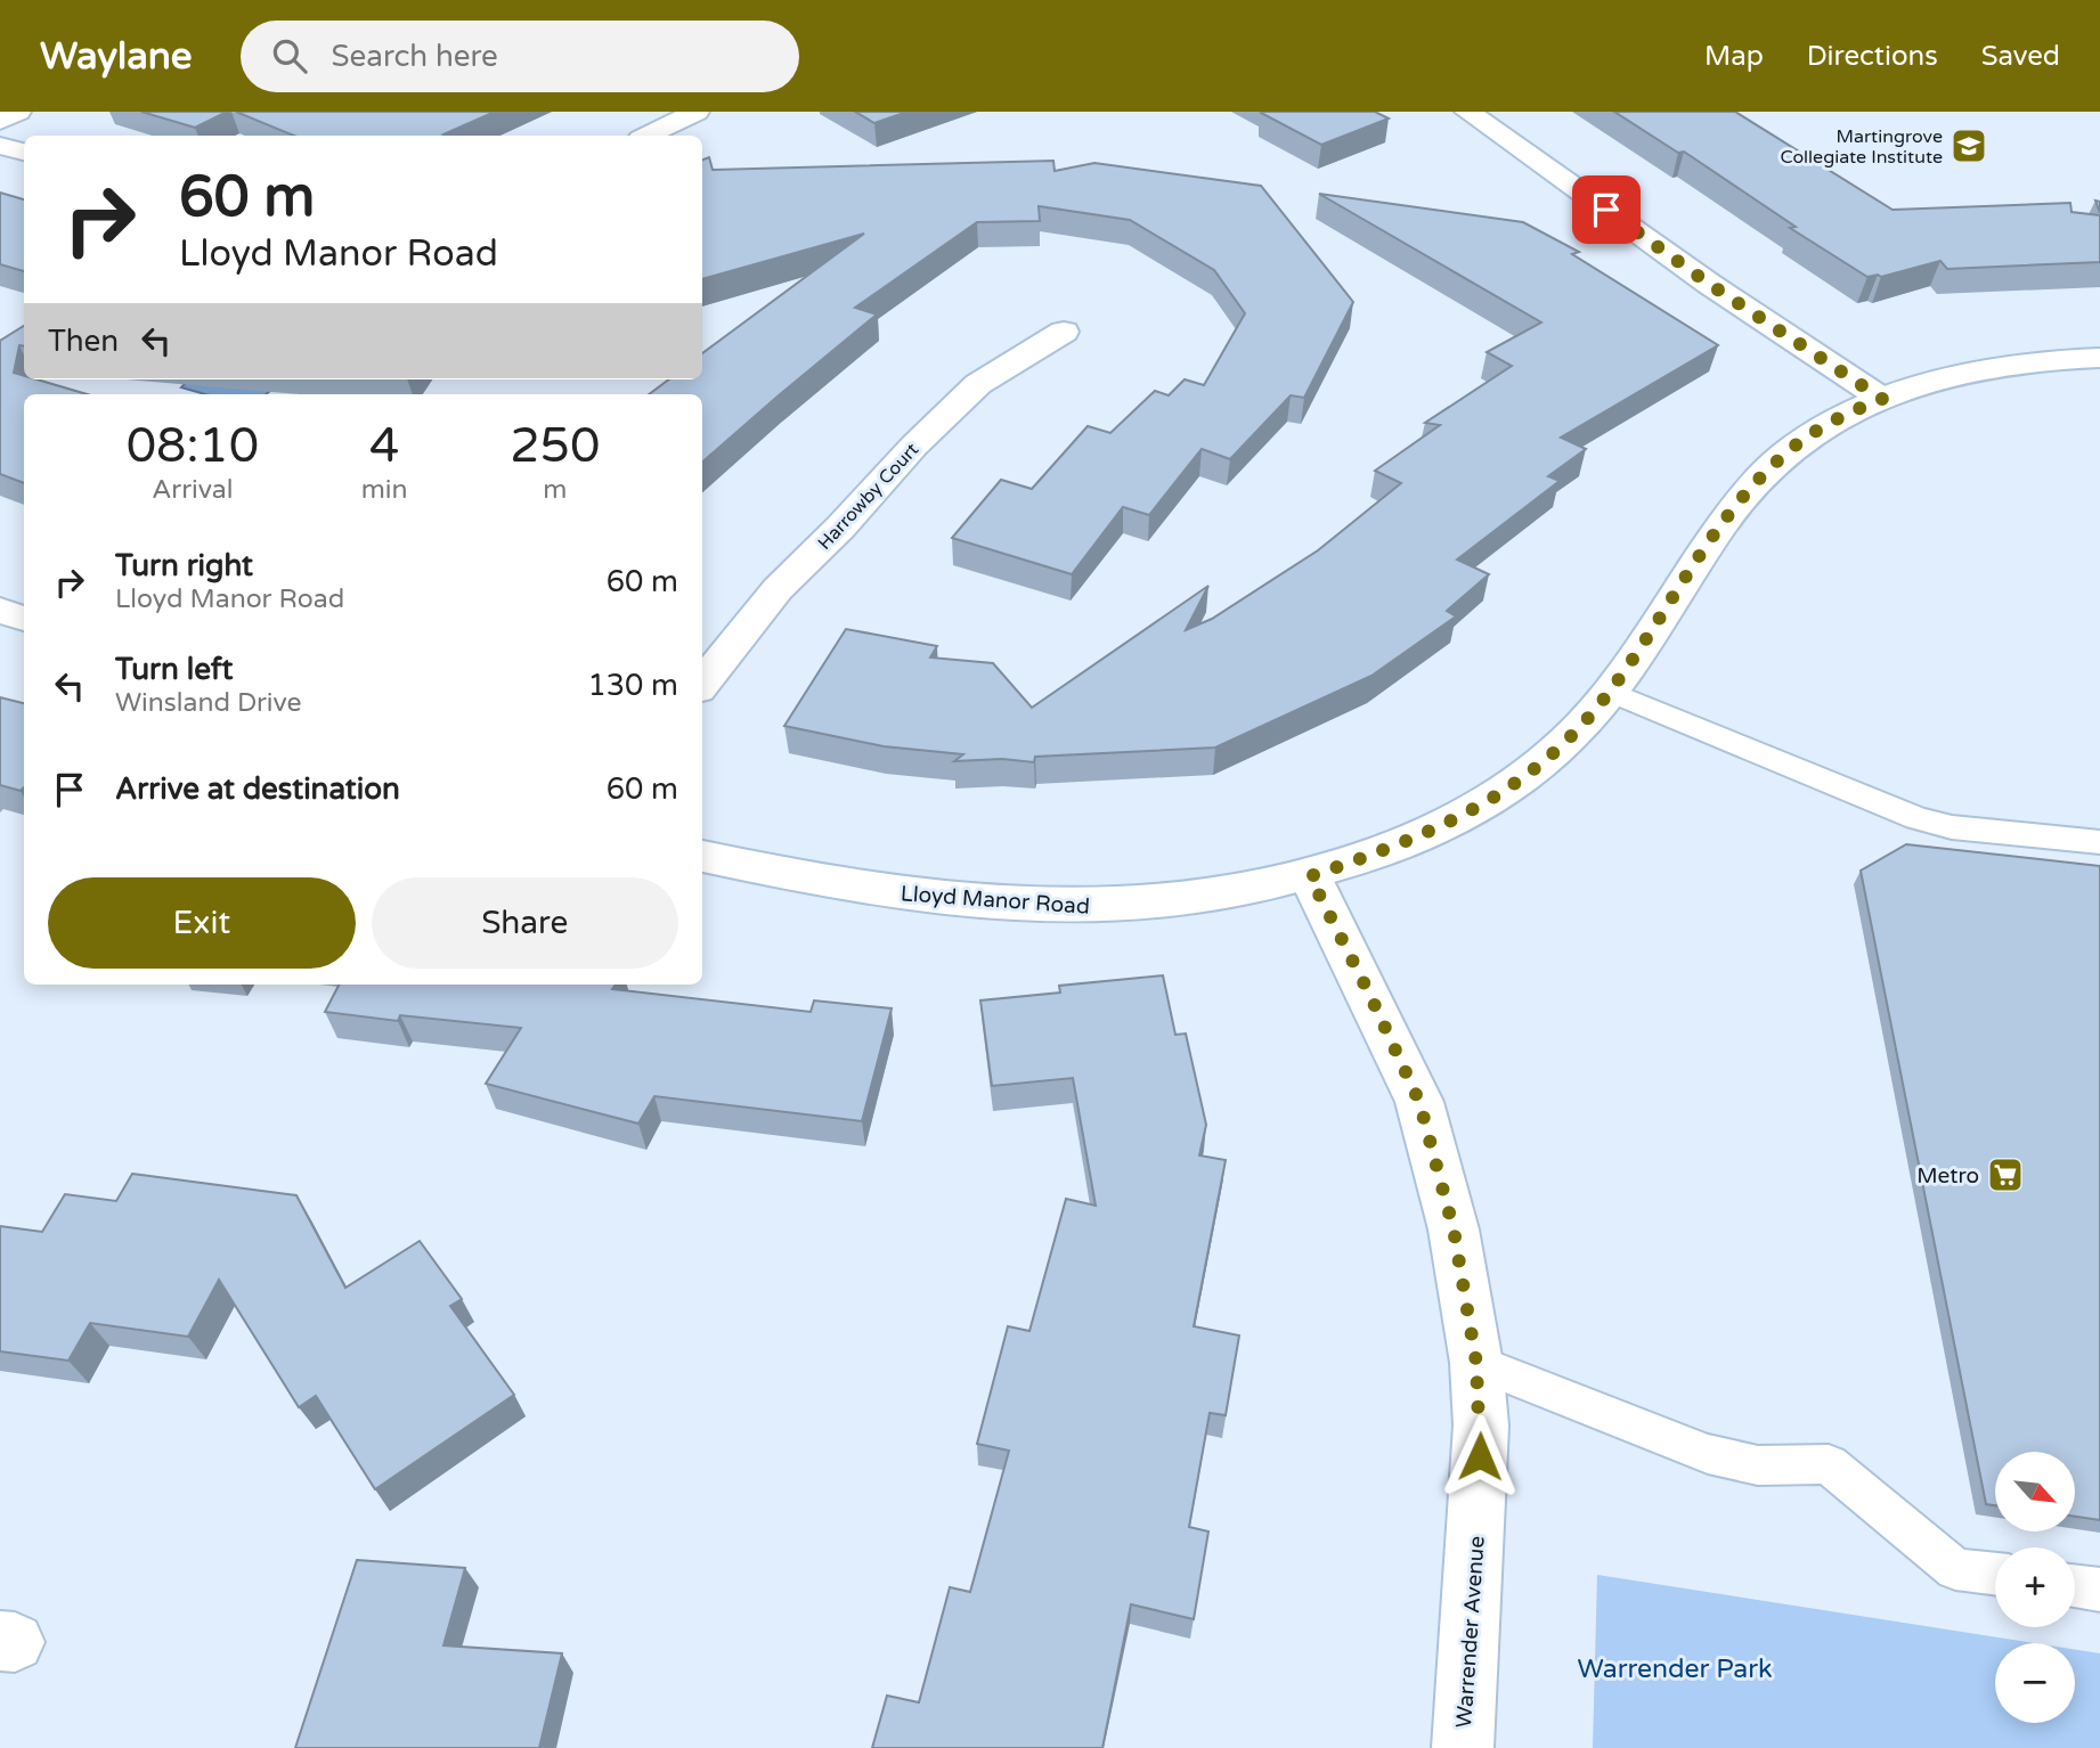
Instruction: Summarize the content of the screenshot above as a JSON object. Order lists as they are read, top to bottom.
{
  "streets": {
    "street": ["Harrowby Court", "Lloyd Manor Road", "Warrender Avenue"]
  },
  "crossings": [
    ["Lloyd Manor Road", "Warrender Avenue"]
  ],
  "parks": ["Warrender Park"],
  "places": {
    "school or university": ["Martingrove Collegiate Institute"],
    "supermarket": ["Metro"]
  },
  "north": "bottom right",
  "page": {
    "header": "Waylane",
    "search": "Search here",
    "nav": ["Map", "Directions", "Saved"],
    "turn": ["60 m", "Lloyd Manor Road"],
    "then": "Then",
    "eta": [
      "08:10",
      "Arrival",
      "4",
      "min",
      "250",
      "m"
    ],
    "list": [
      {
        "name": "Turn right",
        "note": "Lloyd Manor Road",
        "value": "60 m"
      },
      {
        "name": "Turn left",
        "note": "Winsland Drive",
        "value": "130 m"
      },
      {
        "name": "Arrive at destination",
        "value": "60 m"
      }
    ],
    "buttons": ["Exit", "Share"],
    "map_buttons": ["+", "−"]
  }
}
